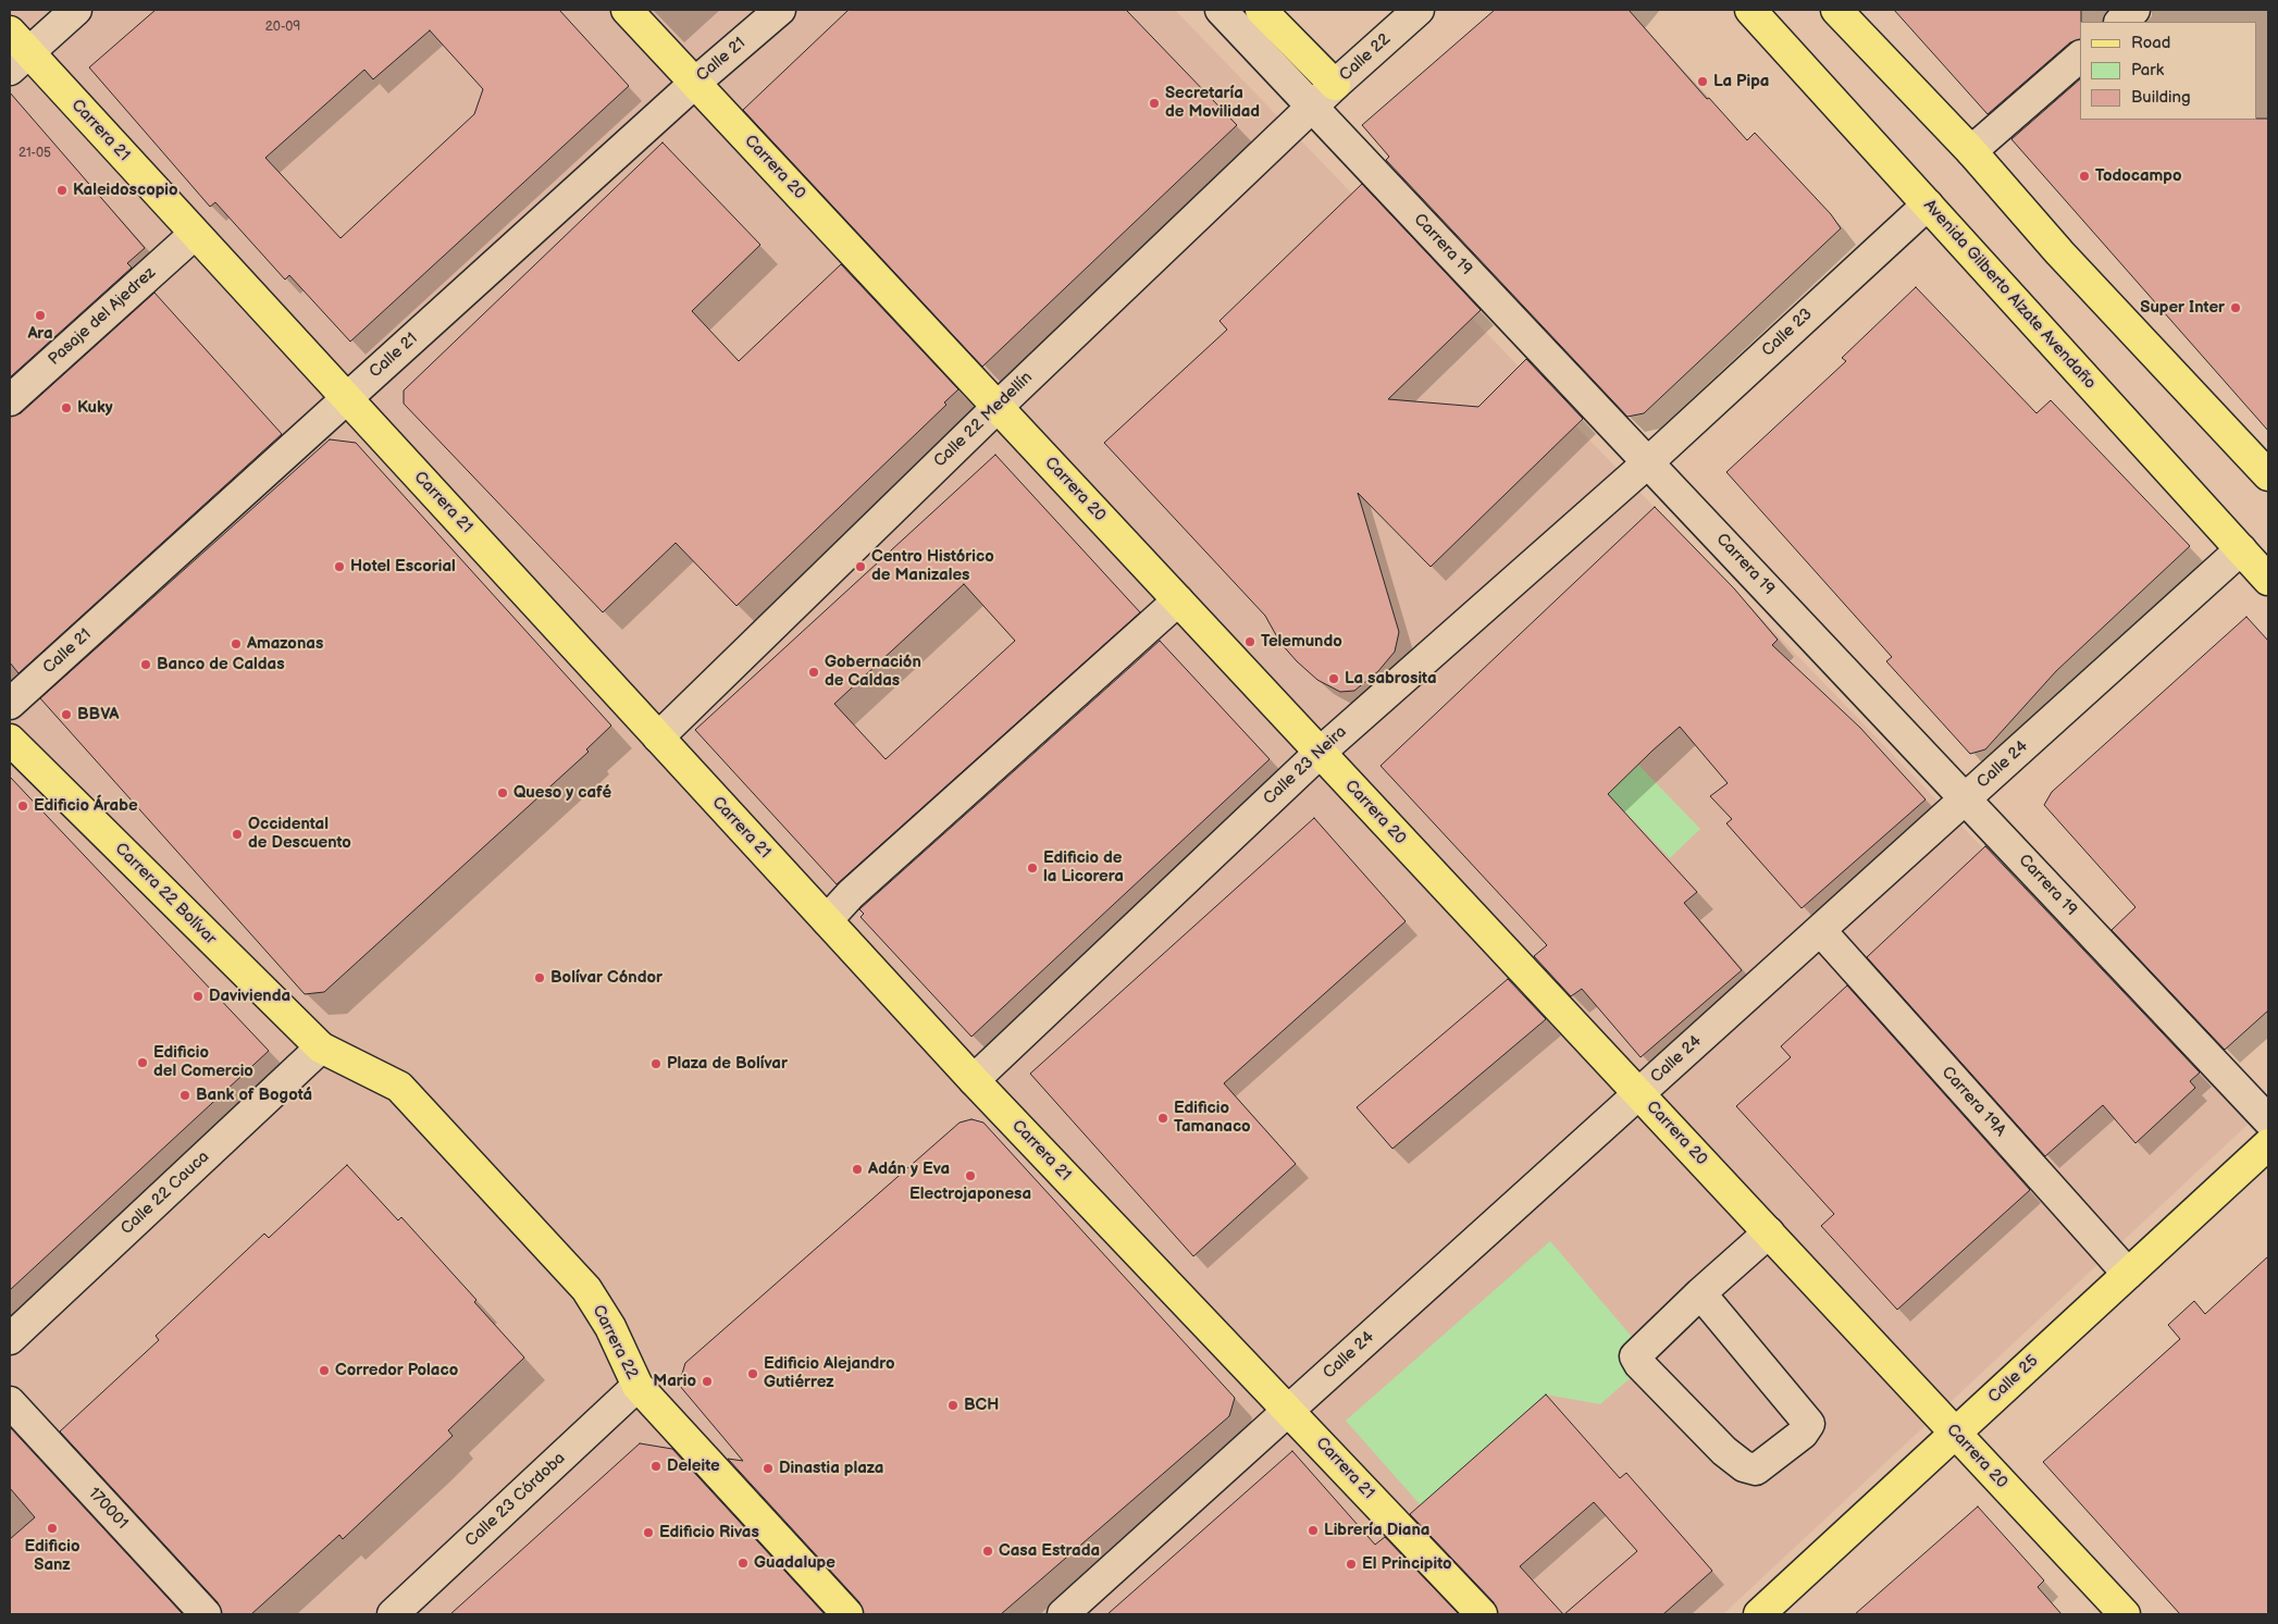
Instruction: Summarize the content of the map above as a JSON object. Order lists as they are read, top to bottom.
{
  "streets": {
    "main road": [
      "Carrera 21",
      "Carrera 20",
      "Avenida Gilberto Alzate Avendaño",
      "Carrera 22 Bolívar",
      "Carrera 22",
      "Calle 25"
    ],
    "street": [
      "Calle 22",
      "Calle 21",
      "Carrera 19",
      "Pasaje del Ajedrez",
      "Calle 23",
      "Calle 22 Medellín",
      "Calle 24",
      "Calle 23 Neira",
      "Carrera 19A",
      "Calle 22 Cauca",
      "Calle 23 Córdoba",
      "170001"
    ]
  },
  "crossings": [
    ["Calle 22", "Carrera 19"],
    ["Calle 22", "Calle 22 Medellín"],
    ["Calle 21", "Carrera 21"],
    ["Calle 21", "Carrera 20"],
    ["Carrera 21", "Pasaje del Ajedrez"],
    ["Carrera 21", "Calle 22 Medellín"],
    ["Carrera 21", "Calle 24"],
    ["Carrera 21", "Calle 23 Neira"],
    ["Carrera 20", "Calle 22 Medellín"],
    ["Carrera 20", "Calle 24"],
    ["Carrera 20", "Calle 23 Neira"],
    ["Carrera 20", "Calle 25"],
    ["Carrera 19", "Calle 23"],
    ["Carrera 19", "Calle 22 Medellín"],
    ["Carrera 19", "Calle 24"],
    ["Carrera 19", "Calle 23 Neira"],
    ["Avenida Gilberto Alzate Avendaño", "Calle 23"],
    ["Avenida Gilberto Alzate Avendaño", "Calle 24"],
    ["Calle 23", "Calle 23 Neira"],
    ["Calle 24", "Carrera 19A"],
    ["Carrera 22 Bolívar", "Calle 22 Cauca"],
    ["Carrera 22 Bolívar", "Carrera 22"],
    ["Carrera 19A", "Calle 25"],
    ["Calle 22 Cauca", "Carrera 22"],
    ["Carrera 22", "Calle 23 Córdoba"]
  ],
  "places": [
    "La Pipa",
    "Secretaría de Movilidad",
    "Todocampo",
    "Kaleidoscopio",
    "Super Inter",
    "Ara",
    "Kuky",
    "Hotel Escorial",
    "Centro Histórico de Manizales",
    "Telemundo",
    "Amazonas",
    "Banco de Caldas",
    "Gobernación de Caldas",
    "La sabrosita",
    "BBVA",
    "Queso y café",
    "Edificio Árabe",
    "Occidental de Descuento",
    "Edificio de la Licorera",
    "Bolívar Cóndor",
    "Davivienda",
    "Edificio del Comercio",
    "Plaza de Bolívar",
    "Bank of Bogotá",
    "Edificio Tamanaco",
    "Adán y Eva",
    "Electrojaponesa",
    "Corredor Polaco",
    "Edificio Alejandro Gutiérrez",
    "Mario",
    "BCH",
    "Deleite",
    "Dinastia plaza",
    "Edificio Sanz",
    "Librería Diana",
    "Edificio Rivas",
    "Casa Estrada",
    "Guadalupe",
    "El Principito"
  ],
  "house_numbers": ["20-09", "21-05"],
  "legend": ["Road", "Park", "Building"]
}
